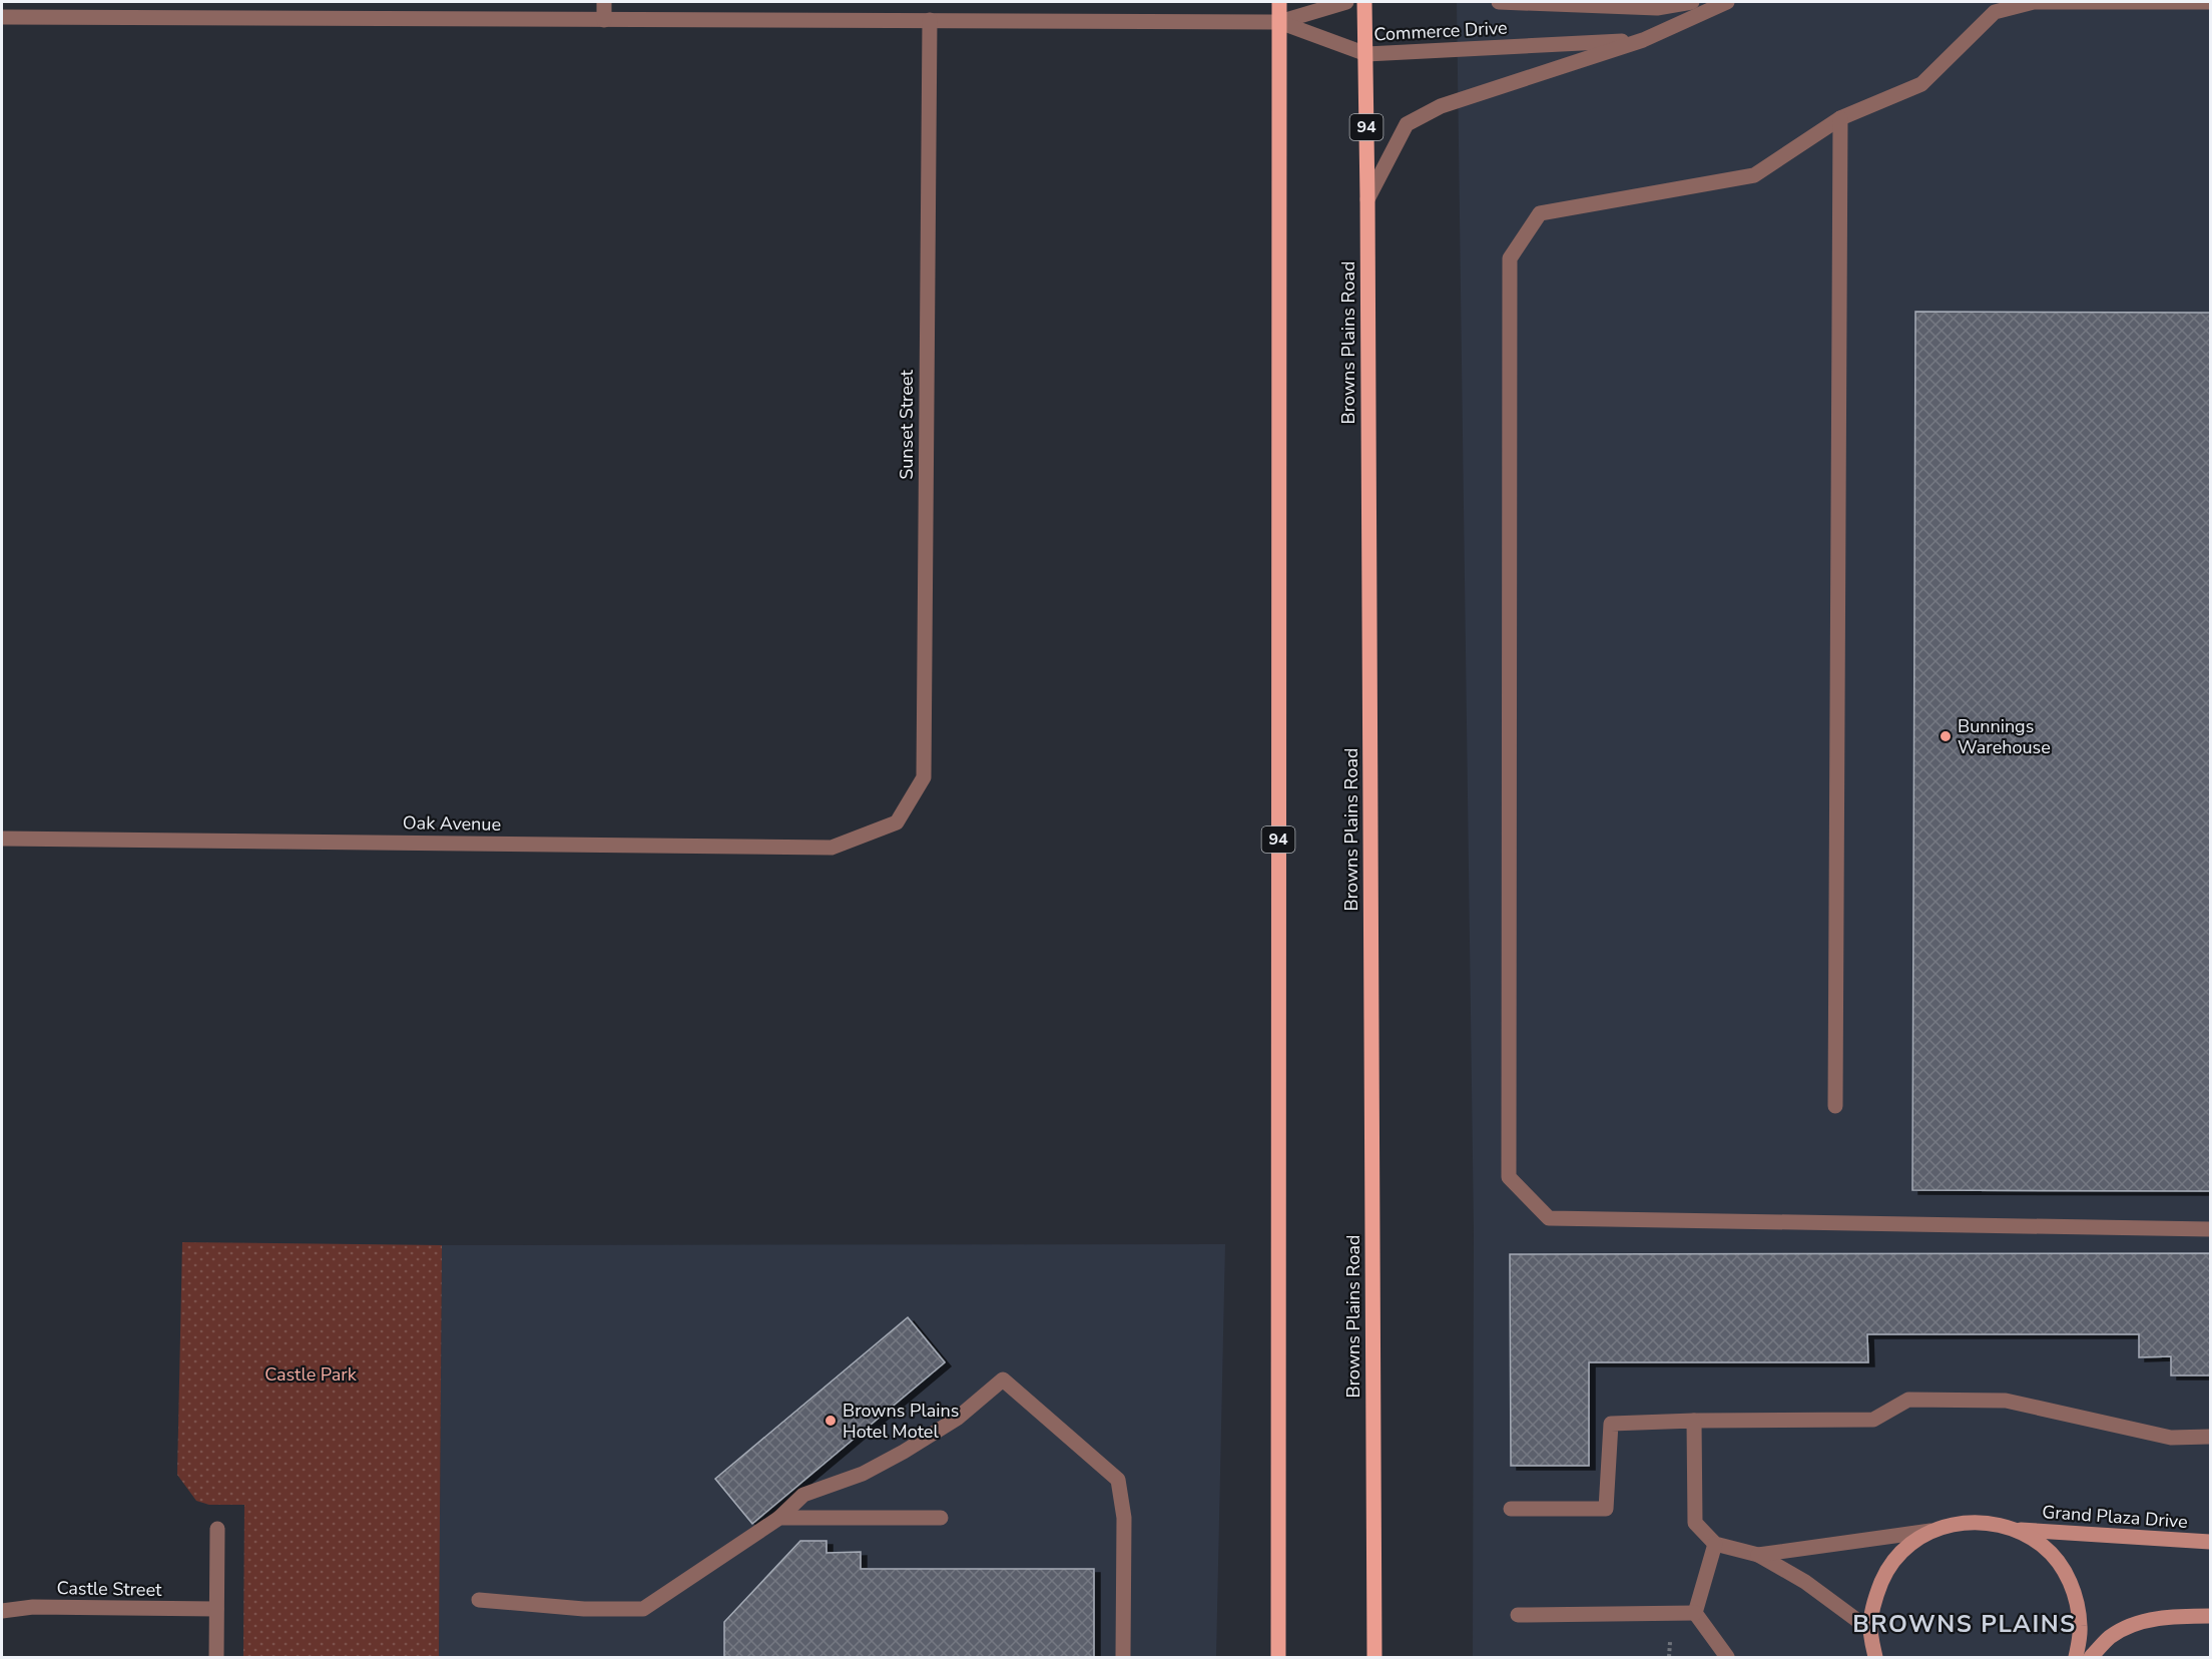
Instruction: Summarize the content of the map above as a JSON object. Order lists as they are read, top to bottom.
{
  "streets": {
    "main road": ["94", "Browns Plains Road"],
    "street": [
      "Commerce Drive",
      "Sunset Street",
      "Oak Avenue",
      "Grand Plaza Drive",
      "Castle Street"
    ]
  },
  "crossings": [
    ["Commerce Drive", "94"],
    ["Commerce Drive", "Browns Plains Road"],
    ["Sunset Street", "Oak Avenue"]
  ],
  "districts": ["BROWNS PLAINS"],
  "parks": ["Castle Park"],
  "places": ["Bunnings Warehouse", "Browns Plains Hotel Motel"]
}
